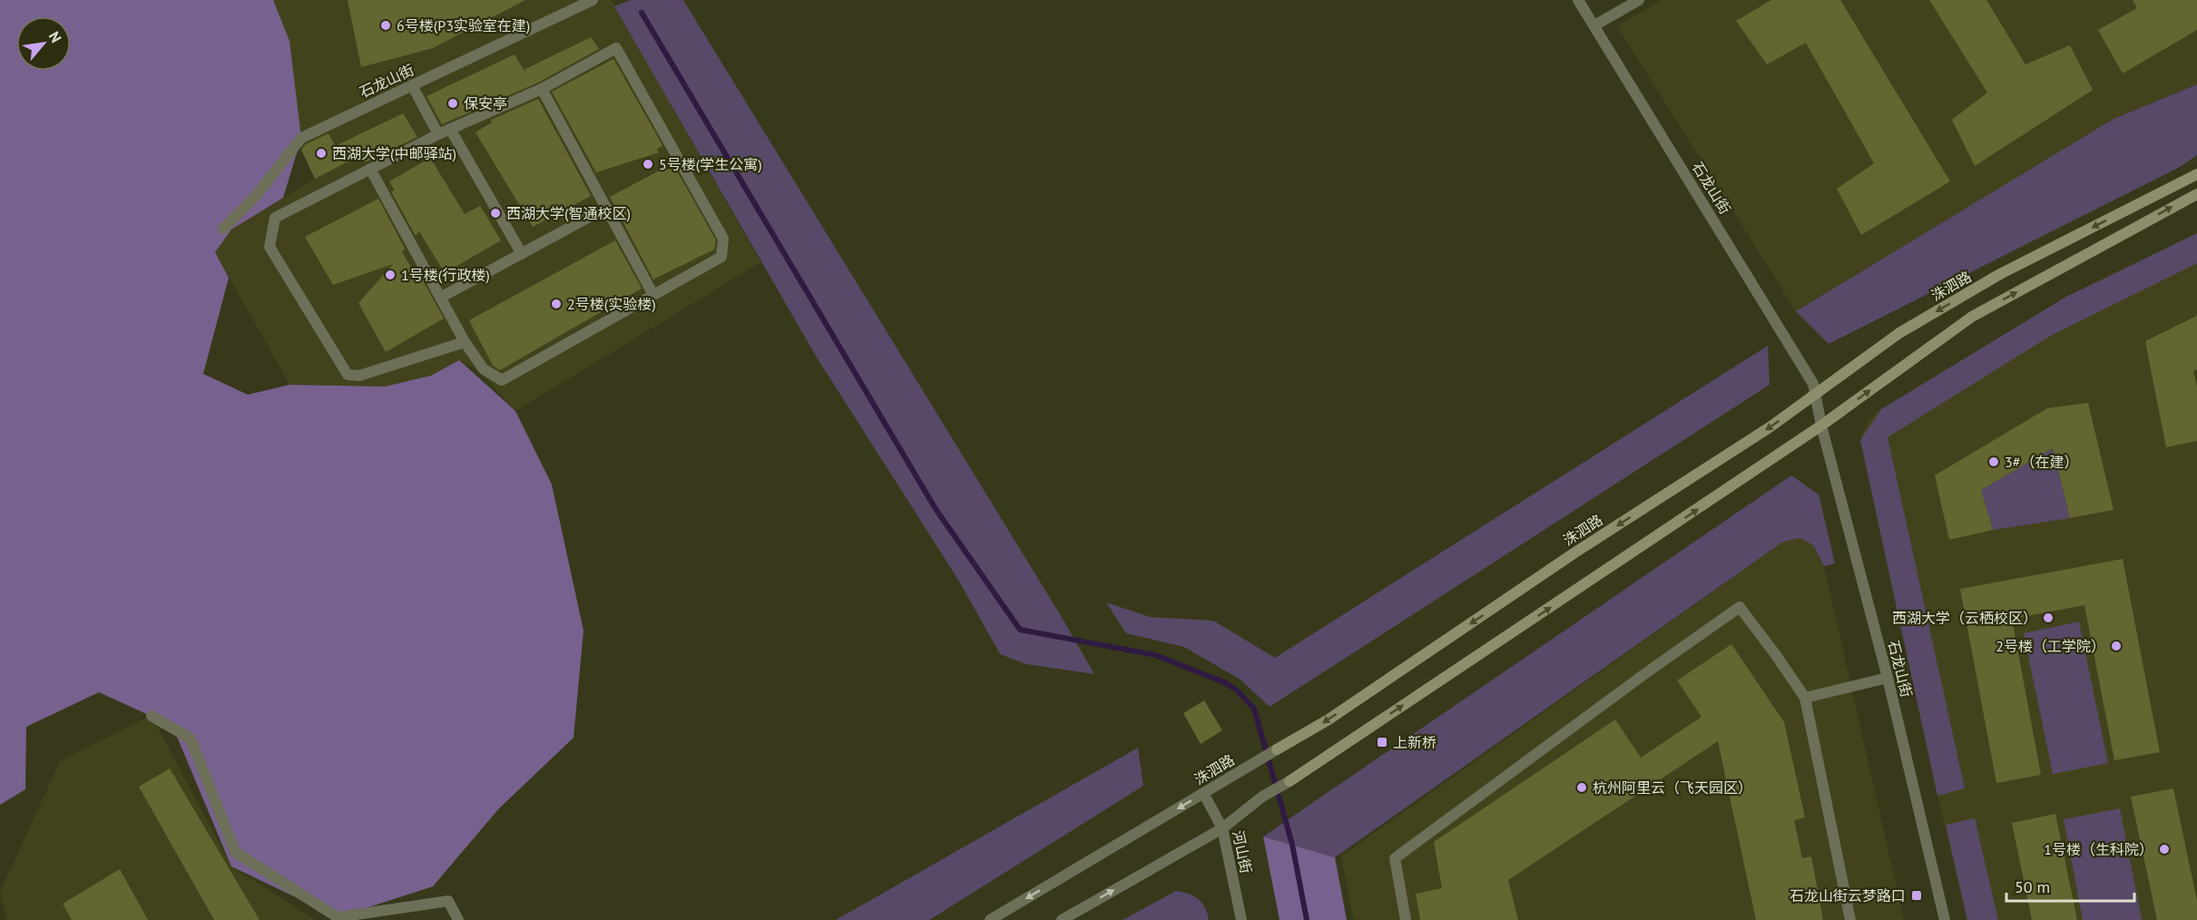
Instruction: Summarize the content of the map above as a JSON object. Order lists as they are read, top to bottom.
{
  "streets": {
    "main road": ["洙泗路"],
    "street": ["石龙山街", "河山街"]
  },
  "crossings": [
    ["石龙山街", "洙泗路"],
    ["洙泗路", "河山街"]
  ],
  "places": {
    "other": [
      "6号楼(P3实验室在建)",
      "保安亭",
      "西湖大学(中邮驿站)",
      "5号楼(学生公寓)",
      "西湖大学(智通校区)",
      "1号楼(行政楼)",
      "2号楼(实验楼)",
      "3#（在建）",
      "西湖大学（云栖校区）",
      "2号楼（工学院）",
      "杭州阿里云（飞天园区）",
      "1号楼（生科院）"
    ],
    "transit": ["上新桥", "石龙山街云梦路口"]
  },
  "scale_bar": "50 m",
  "north": "top right"
}
